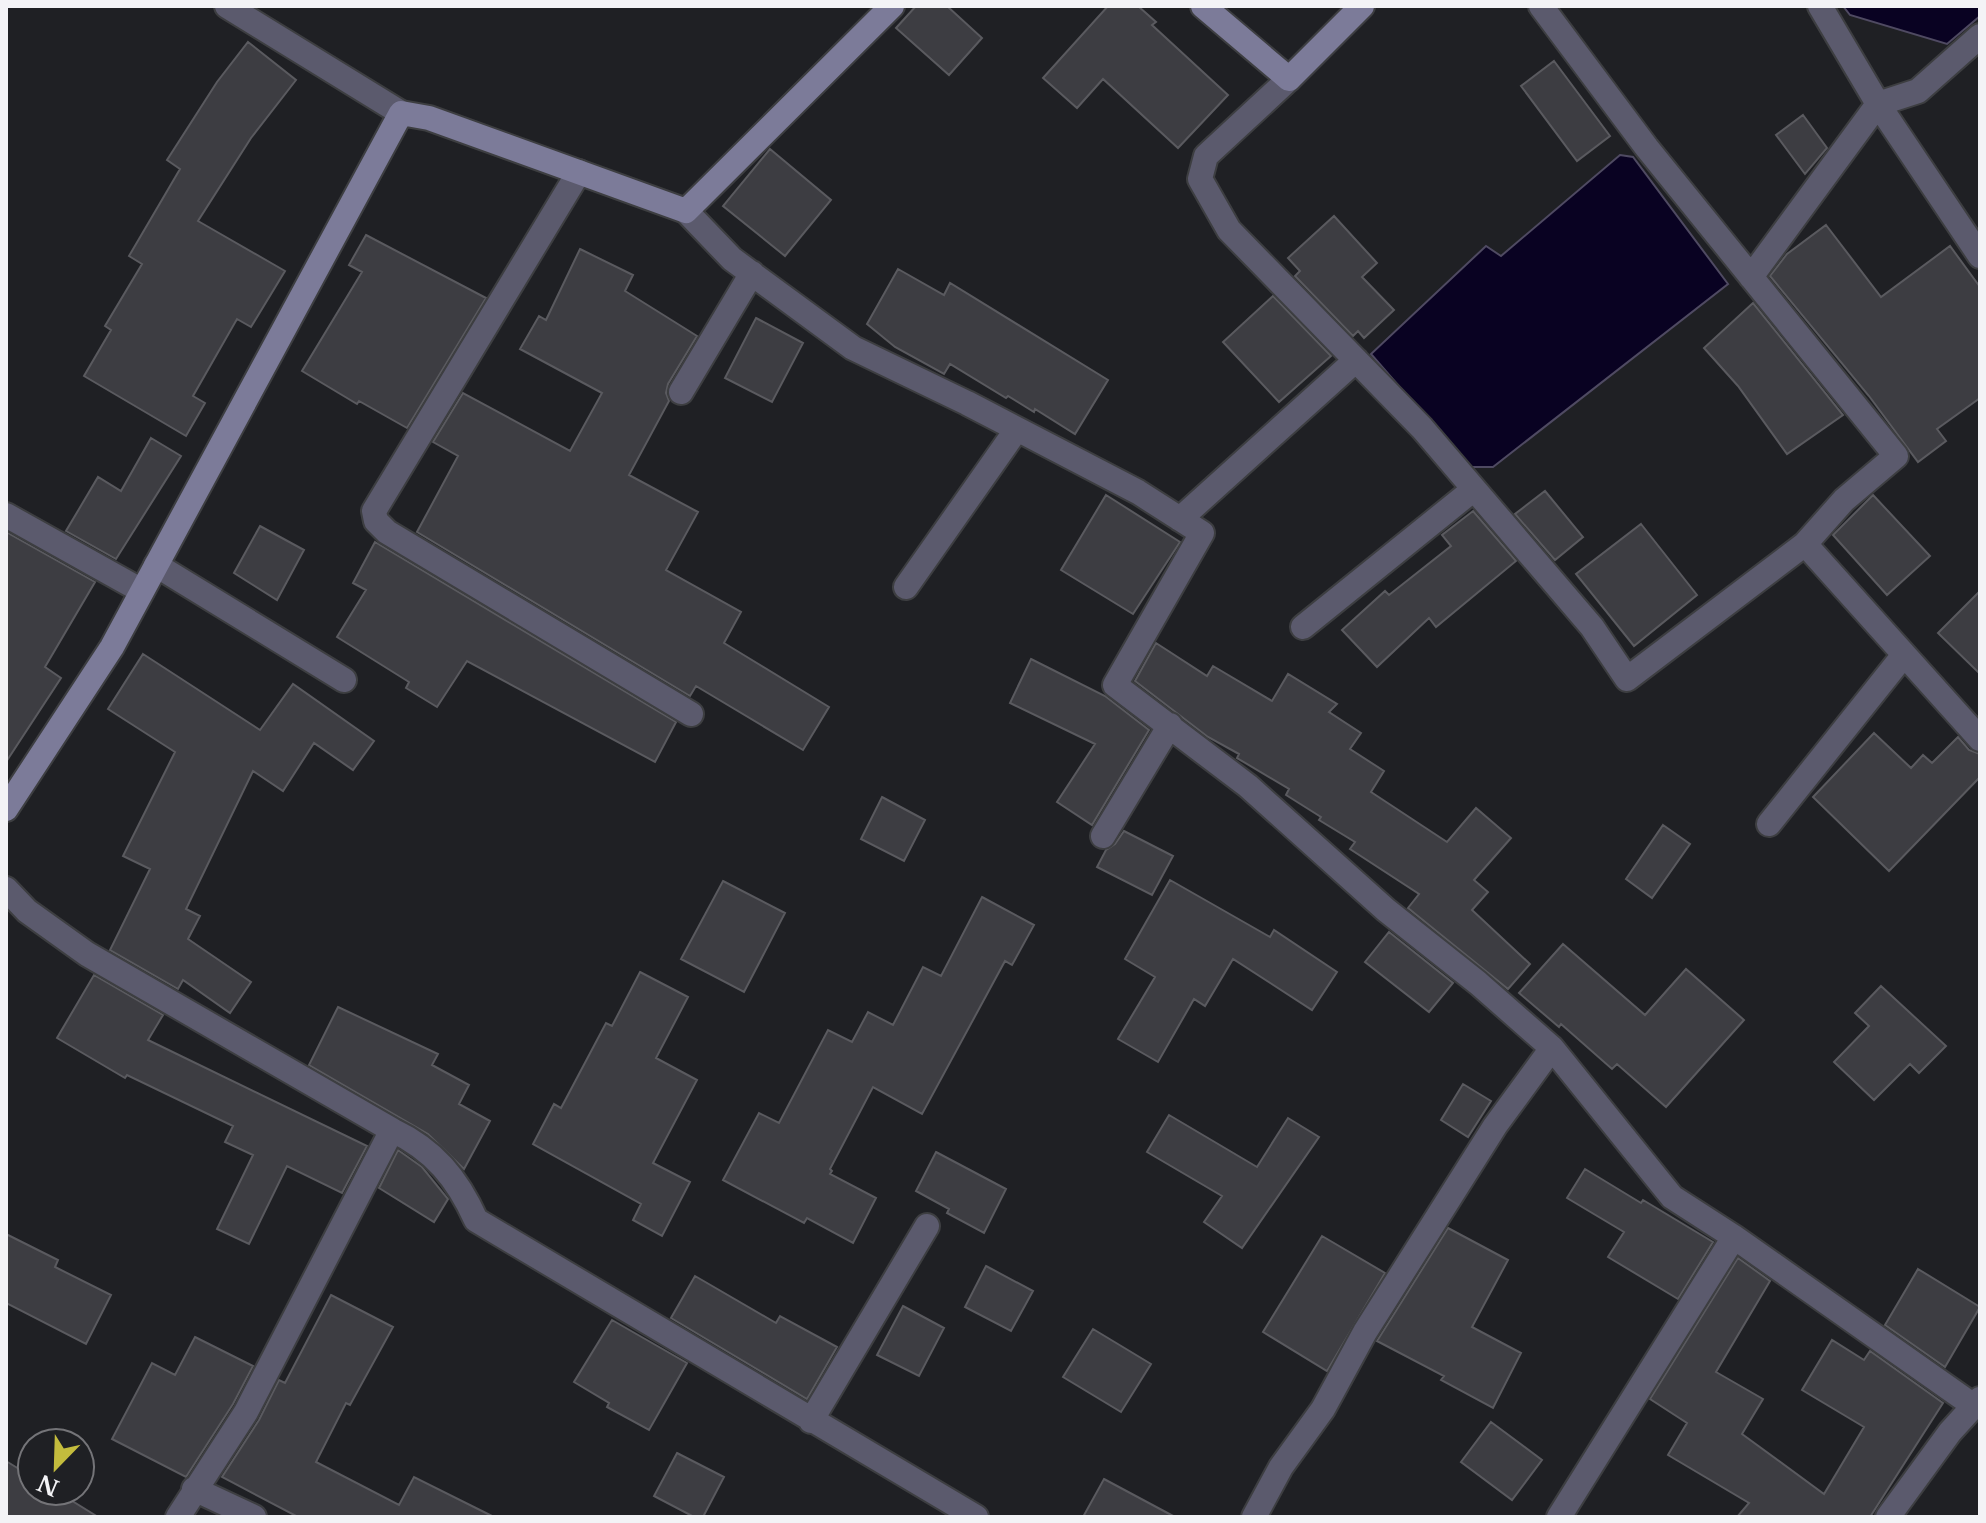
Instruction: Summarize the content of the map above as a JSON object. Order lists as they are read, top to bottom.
{
  "north": "bottom left"
}
